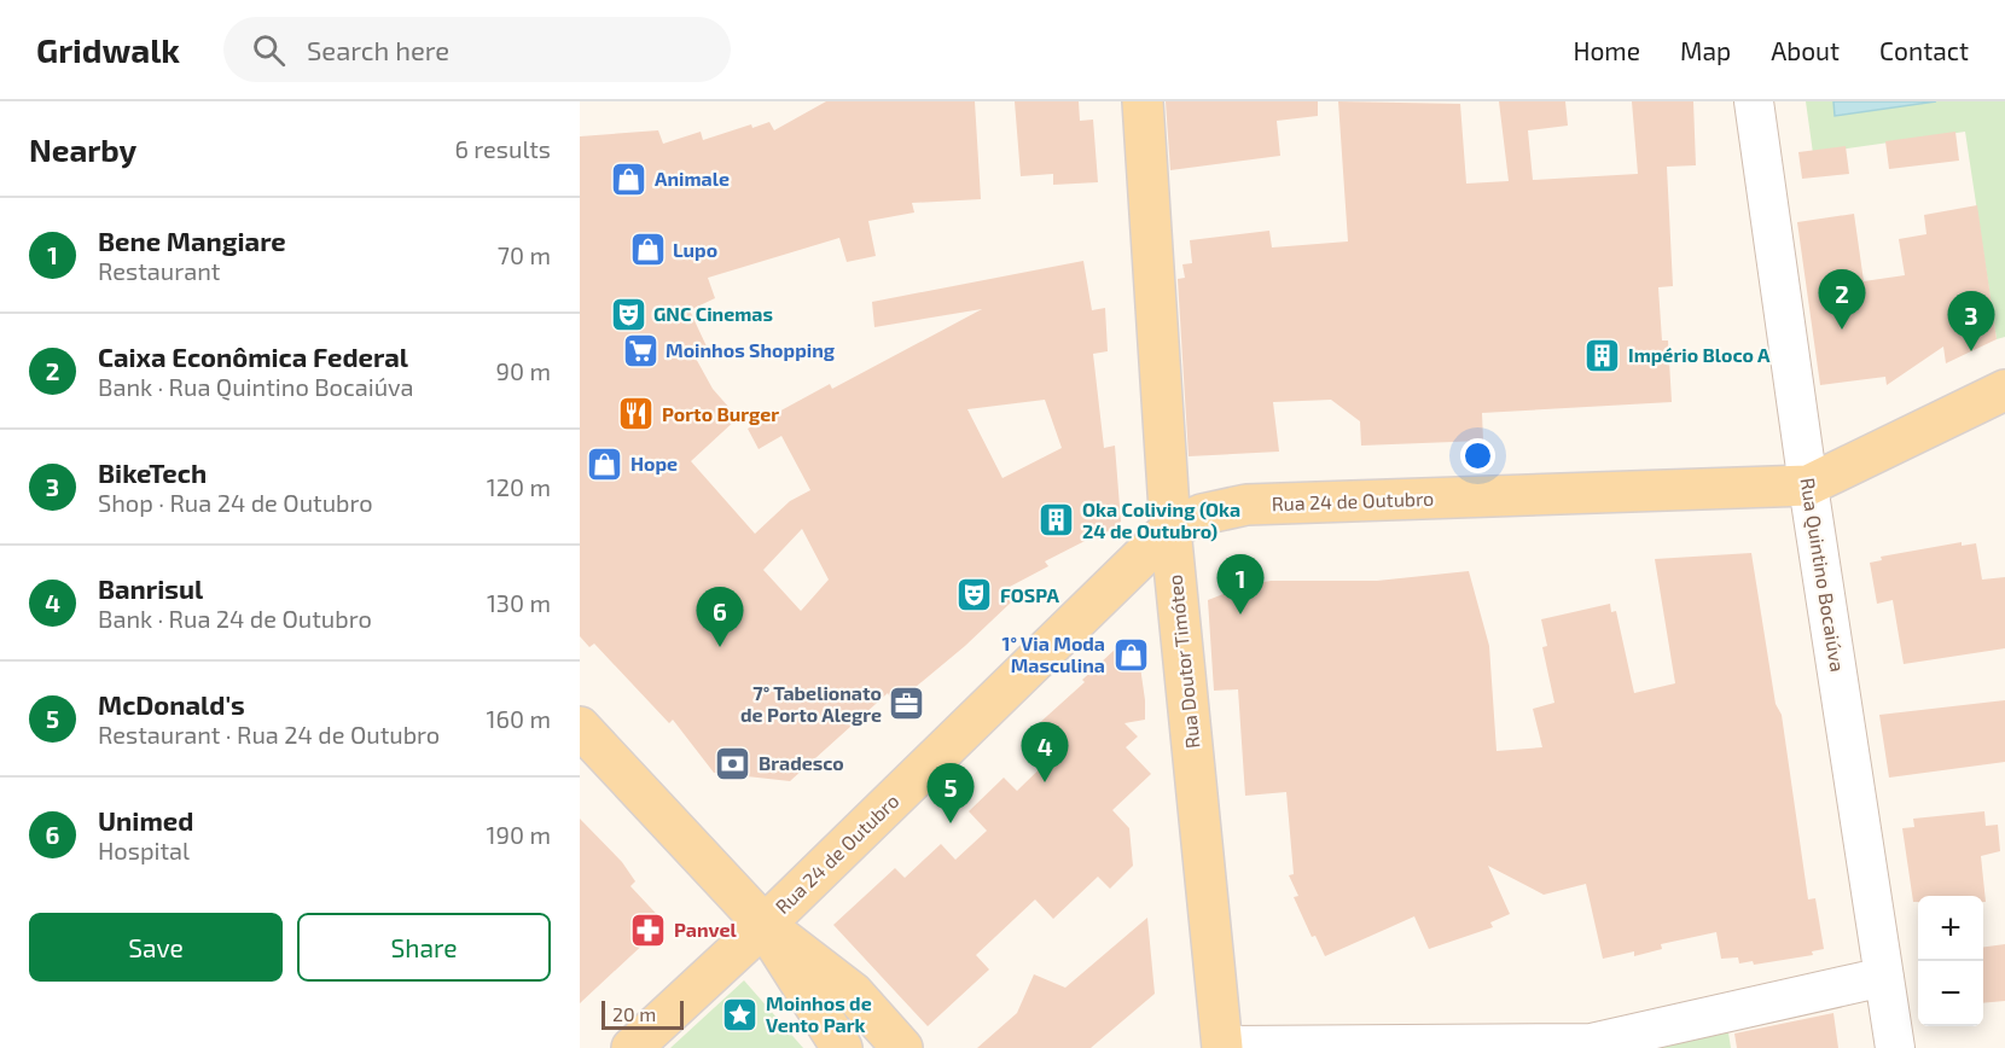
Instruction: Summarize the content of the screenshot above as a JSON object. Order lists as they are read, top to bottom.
{
  "streets": {
    "main road": ["Rua 24 de Outubro", "Rua Doutor Timóteo"],
    "street": ["Rua Quintino Bocaiúva"]
  },
  "crossings": [
    ["Rua 24 de Outubro", "Rua Quintino Bocaiúva"],
    ["Rua 24 de Outubro", "Rua Doutor Timóteo"]
  ],
  "places": {
    "shop": [
      "Animale",
      "Lupo",
      "Hope",
      "1° Via Moda Masculina"
    ],
    "theatre": ["GNC Cinemas", "FOSPA"],
    "supermarket": ["Moinhos Shopping"],
    "building": ["Império Bloco A", "Oka Coliving (Oka 24 de Outubro)"],
    "restaurant": ["Porto Burger"],
    "office": ["7° Tabelionato de Porto Alegre"],
    "bank": ["Bradesco"],
    "pharmacy": ["Panvel"],
    "place": ["Moinhos de Vento Park"]
  },
  "scale_bar": "20 m",
  "page": {
    "header": "Gridwalk",
    "search": "Search here",
    "nav": [
      "Home",
      "Map",
      "About",
      "Contact"
    ],
    "heading": ["Nearby", "6 results"],
    "list": [
      {
        "mark": "1",
        "name": "Bene Mangiare",
        "note": "Restaurant",
        "value": "70 m"
      },
      {
        "mark": "2",
        "name": "Caixa Econômica Federal",
        "note": "Bank · Rua Quintino Bocaiúva",
        "value": "90 m"
      },
      {
        "mark": "3",
        "name": "BikeTech",
        "note": "Shop · Rua 24 de Outubro",
        "value": "120 m"
      },
      {
        "mark": "4",
        "name": "Banrisul",
        "note": "Bank · Rua 24 de Outubro",
        "value": "130 m"
      },
      {
        "mark": "5",
        "name": "McDonald's",
        "note": "Restaurant · Rua 24 de Outubro",
        "value": "160 m"
      },
      {
        "mark": "6",
        "name": "Unimed",
        "note": "Hospital",
        "value": "190 m"
      }
    ],
    "pins": [
      "2",
      "3",
      "1",
      "6",
      "4",
      "5"
    ],
    "buttons": ["Save", "Share"],
    "map_buttons": ["+", "−"],
    "scale": "20 m"
  }
}
